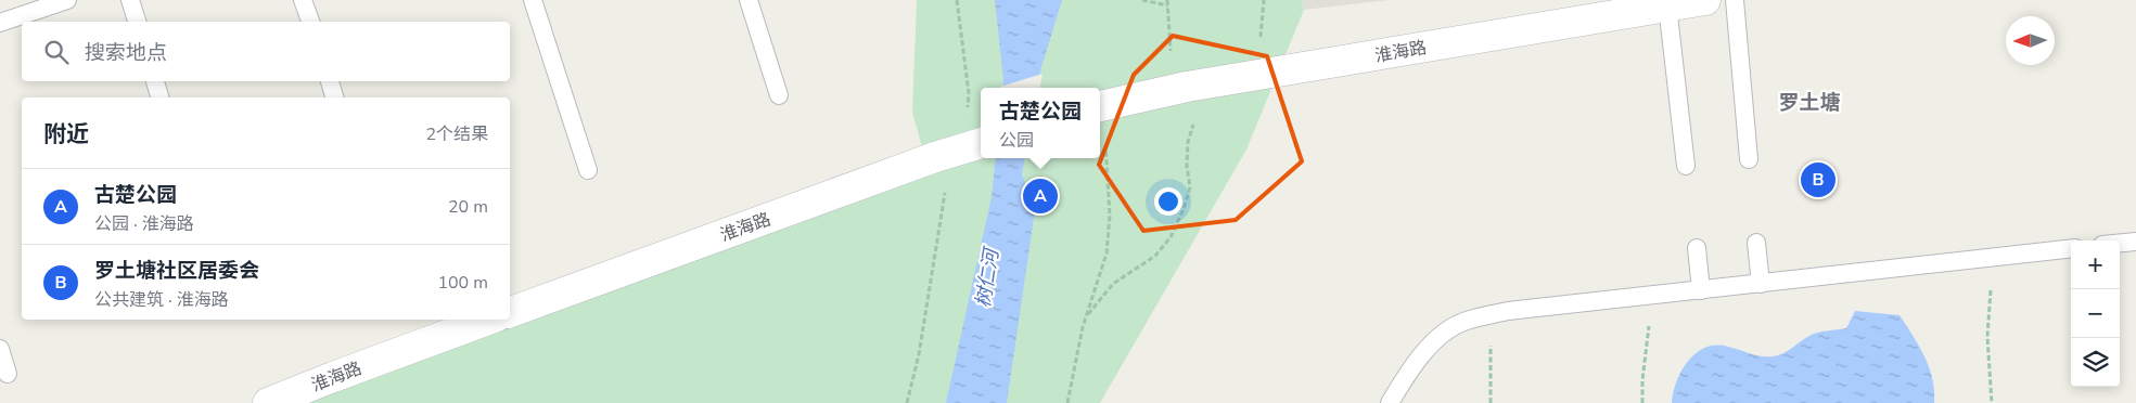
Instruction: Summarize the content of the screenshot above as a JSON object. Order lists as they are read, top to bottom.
{
  "streets": {
    "street": ["淮海路"]
  },
  "districts": ["罗土塘"],
  "water": ["树仁河"],
  "north": "left",
  "page": {
    "search": "搜索地点",
    "popup": ["古楚公园", "公园"],
    "heading": ["附近", "2个结果"],
    "pins": ["B", "A"],
    "list": [
      {
        "mark": "A",
        "name": "古楚公园",
        "note": "公园 · 淮海路",
        "value": "20 m"
      },
      {
        "mark": "B",
        "name": "罗土塘社区居委会",
        "note": "公共建筑 · 淮海路",
        "value": "100 m"
      }
    ],
    "map_buttons": ["+", "−"]
  }
}
